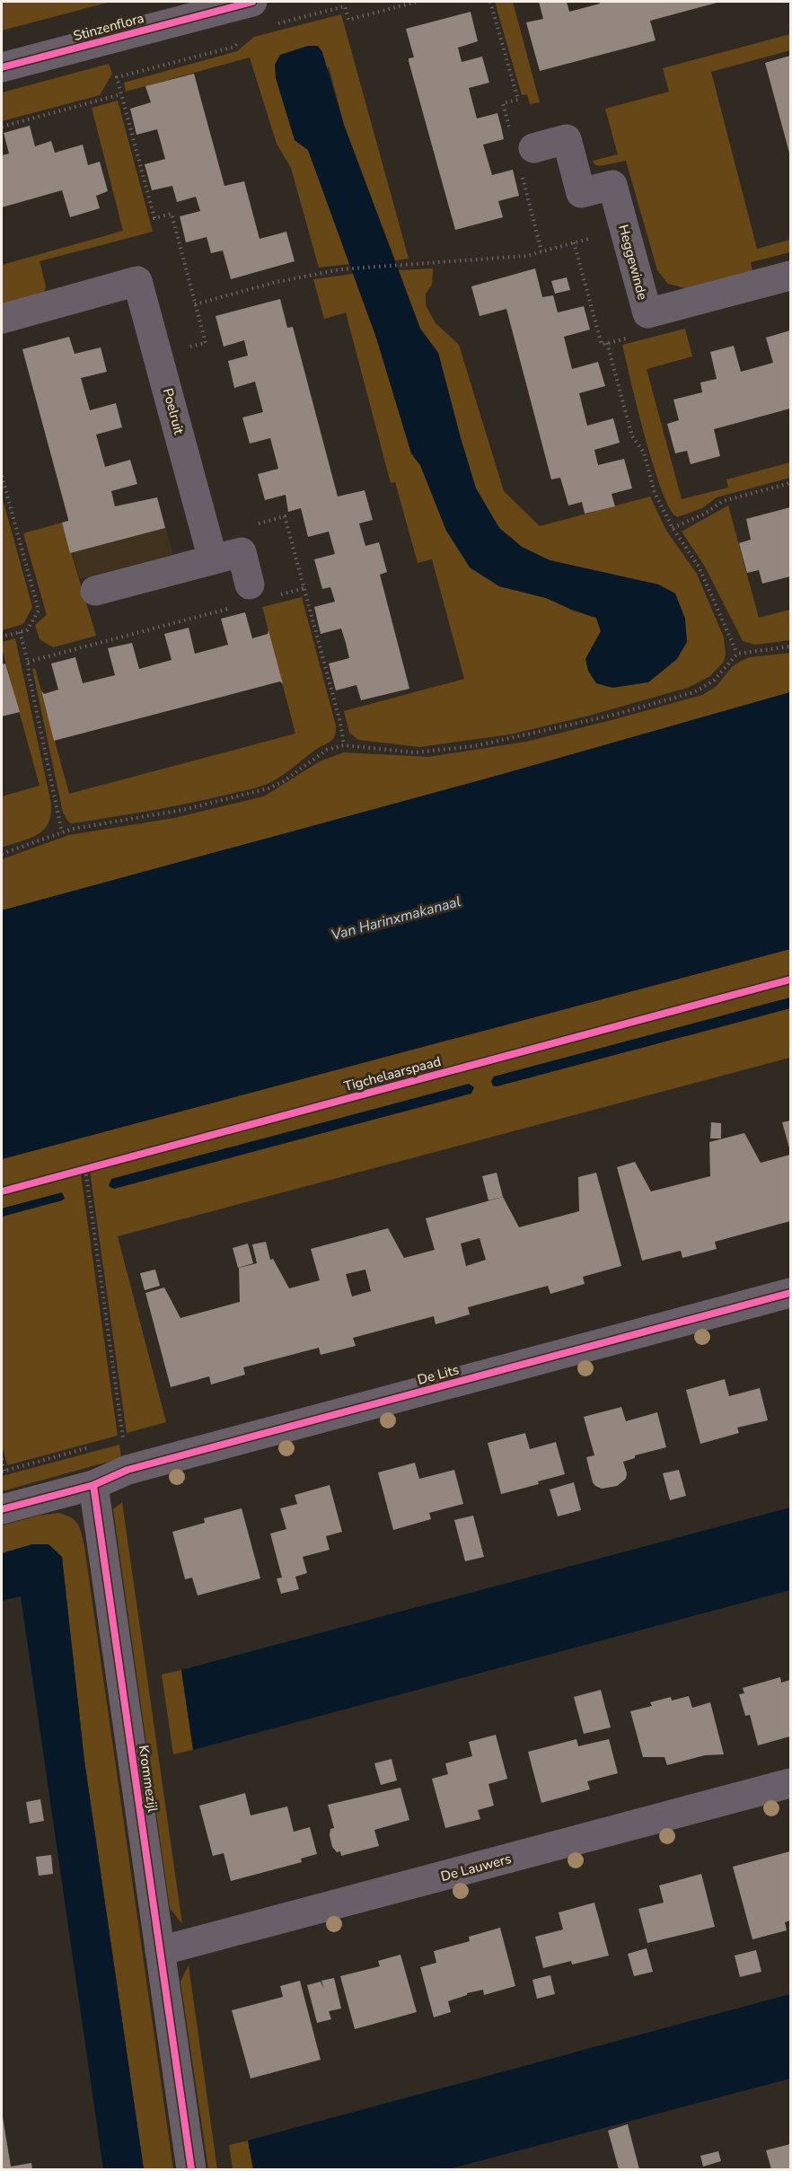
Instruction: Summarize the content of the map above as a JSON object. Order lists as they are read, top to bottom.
{
  "streets": {
    "street": [
      "Stinzenflora",
      "Heggewinde",
      "Poelruit",
      "De Lits",
      "Krommezijl",
      "De Lauwers"
    ],
    "cycle path": ["Tigchelaarspaad"]
  },
  "crossings": [
    ["De Lits", "Krommezijl"],
    ["Krommezijl", "De Lauwers"]
  ],
  "water": ["Van Harinxmakanaal"]
}
